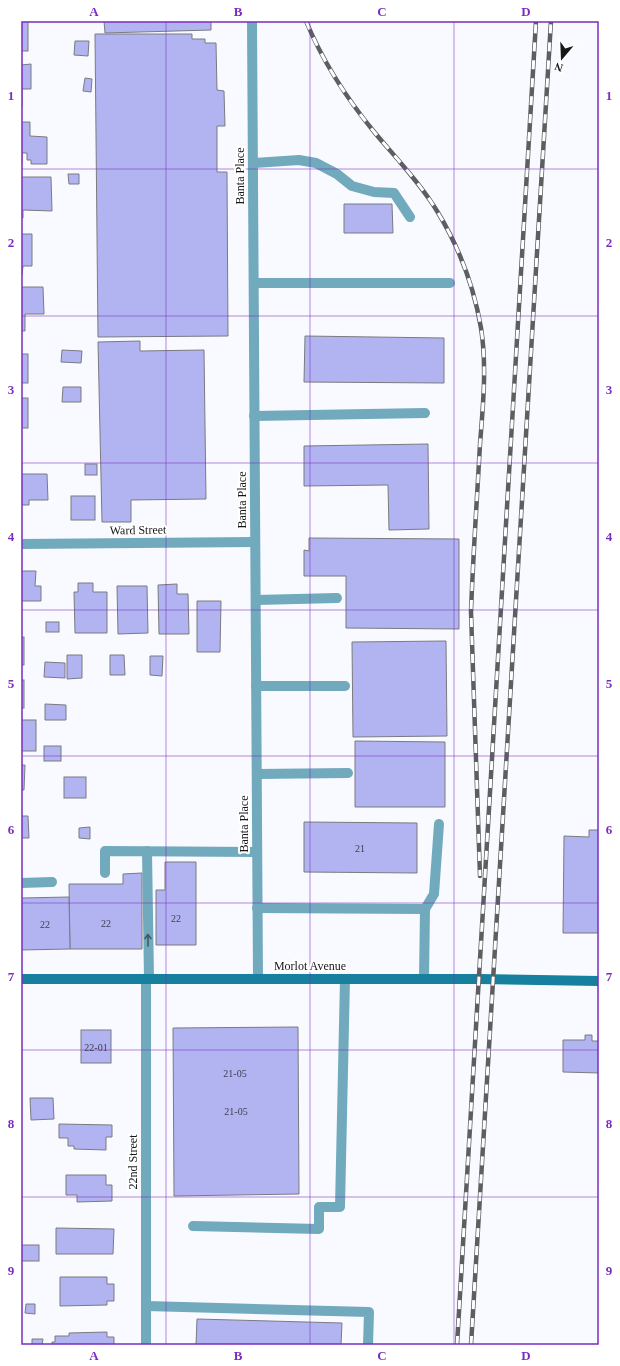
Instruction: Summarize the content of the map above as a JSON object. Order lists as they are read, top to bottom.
{
  "streets": {
    "street": [
      "Banta Place",
      "Ward Street",
      "Morlot Avenue",
      "22nd Street"
    ]
  },
  "crossings": [
    ["Banta Place", "Ward Street"],
    ["Banta Place", "Morlot Avenue"],
    ["Morlot Avenue", "22nd Street"]
  ],
  "house_numbers": [
    "21",
    "22",
    "22",
    "22",
    "22-01",
    "21-05",
    "21-05"
  ],
  "north": "bottom",
  "grid": {
    "columns": [
      "A",
      "B",
      "C",
      "D"
    ],
    "rows": [
      "1",
      "2",
      "3",
      "4",
      "5",
      "6",
      "7",
      "8",
      "9"
    ]
  }
}
